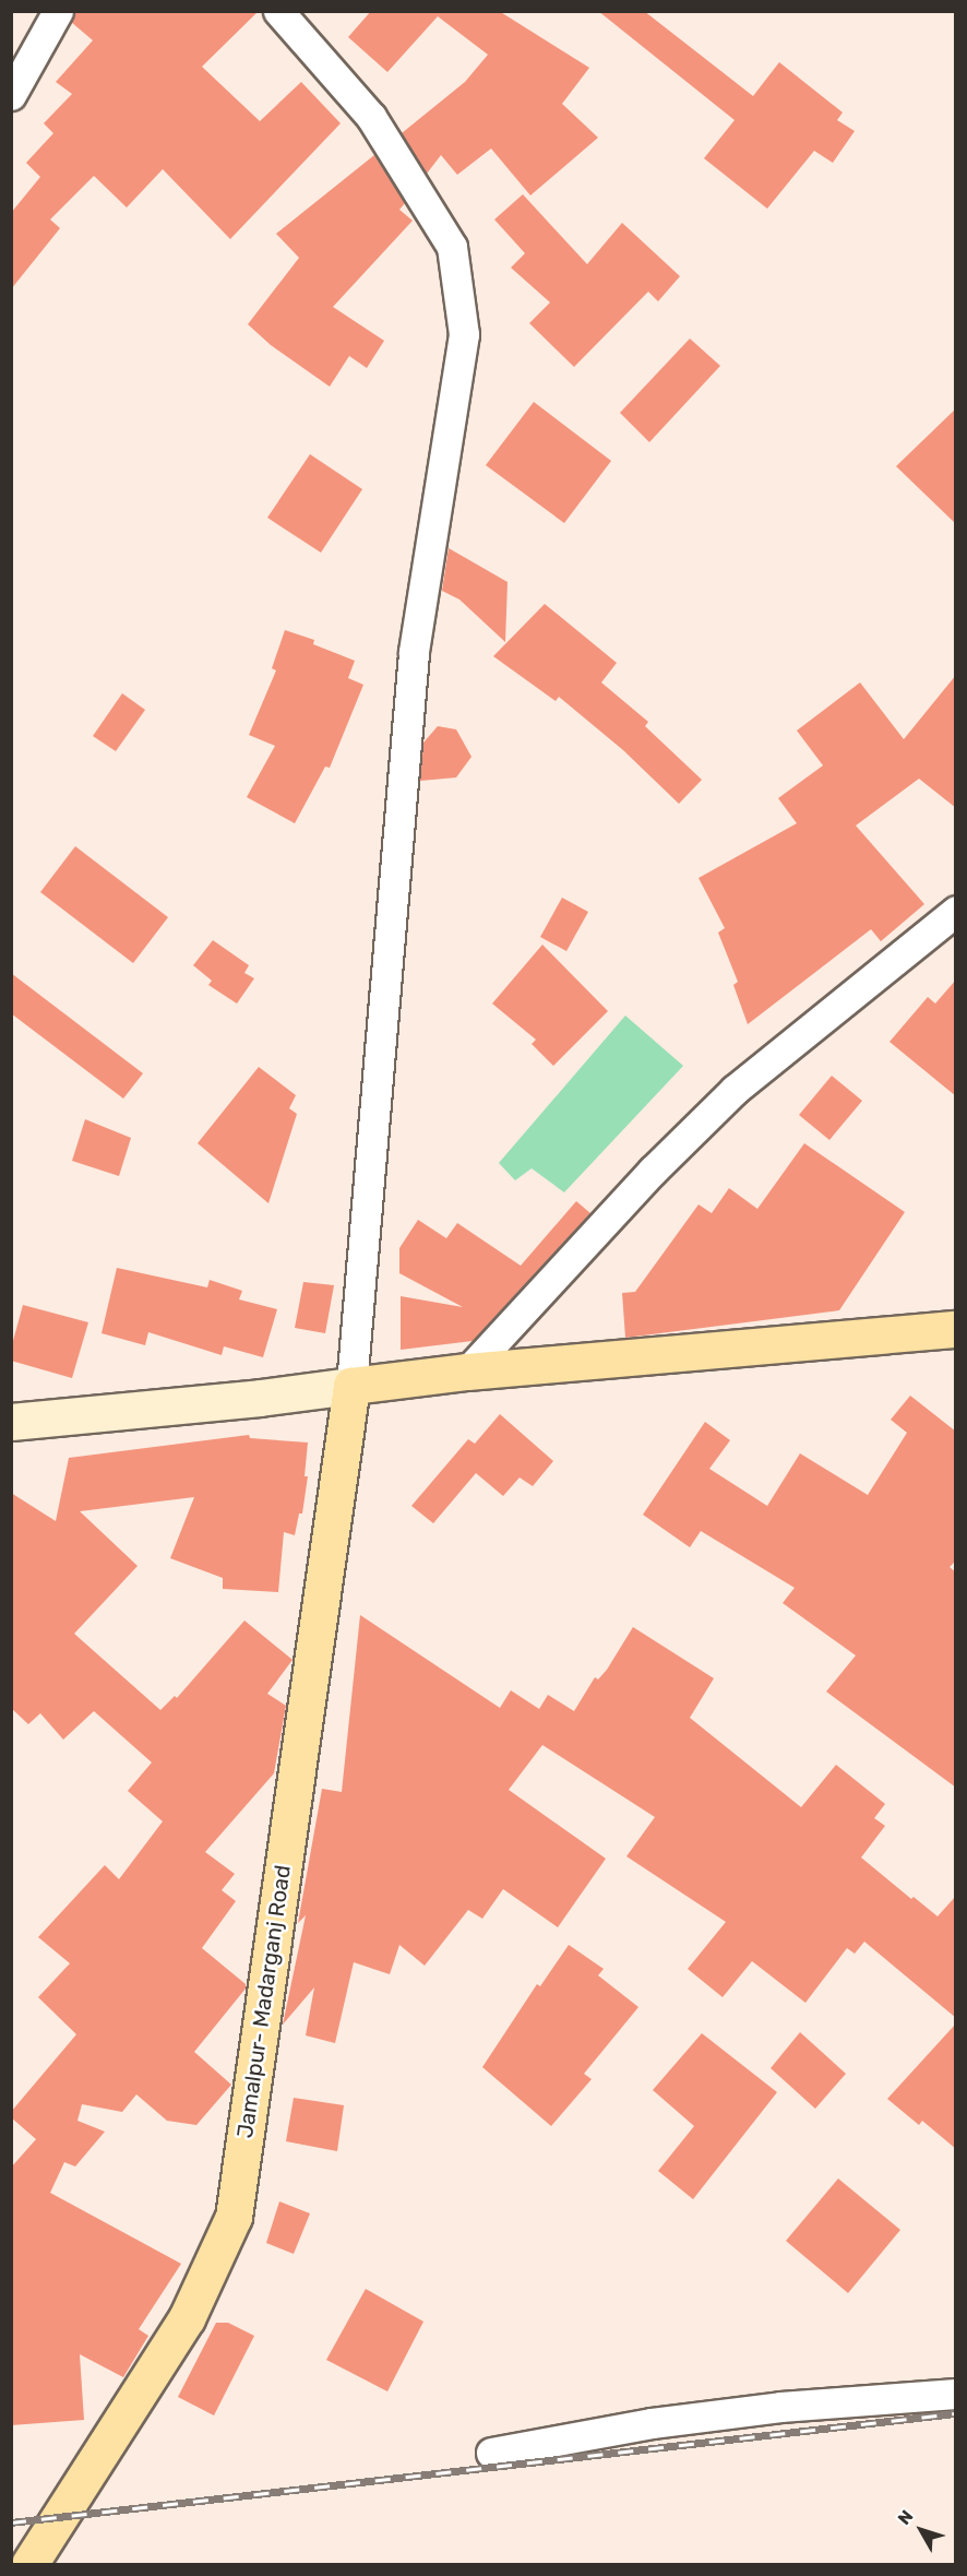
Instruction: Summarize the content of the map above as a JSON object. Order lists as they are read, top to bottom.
{
  "streets": {
    "main road": ["Jamalpur- Madarganj Road"]
  },
  "north": "top left"
}
